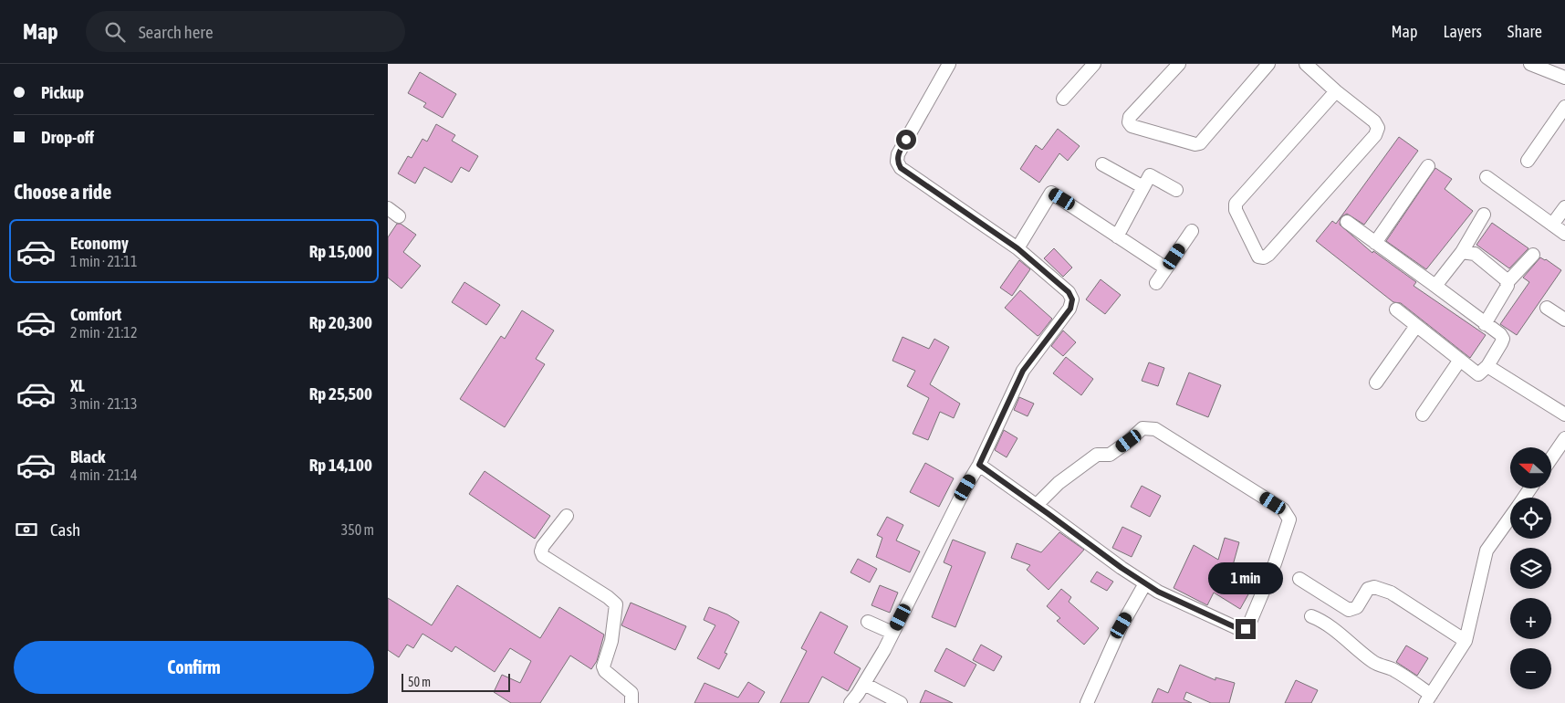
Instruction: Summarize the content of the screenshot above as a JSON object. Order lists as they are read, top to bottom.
{
  "scale_bar": "50 m",
  "north": "left",
  "page": {
    "header": "Map",
    "search": "Search here",
    "nav": ["Map", "Layers", "Share"],
    "banner": ["Pickup", "Drop-off"],
    "heading": "Choose a ride",
    "list": [
      {
        "name": "Economy",
        "note": "1 min · 21:11",
        "value": "Rp 15,000"
      },
      {
        "name": "Comfort",
        "note": "2 min · 21:12",
        "value": "Rp 20,300"
      },
      {
        "name": "XL",
        "note": "3 min · 21:13",
        "value": "Rp 25,500"
      },
      {
        "name": "Black",
        "note": "4 min · 21:14",
        "value": "Rp 14,100"
      }
    ],
    "map_buttons": ["+", "−"],
    "pay": ["Cash", "350 m"],
    "bubble": "1 min",
    "buttons": "Confirm",
    "scale": "50 m"
  }
}
